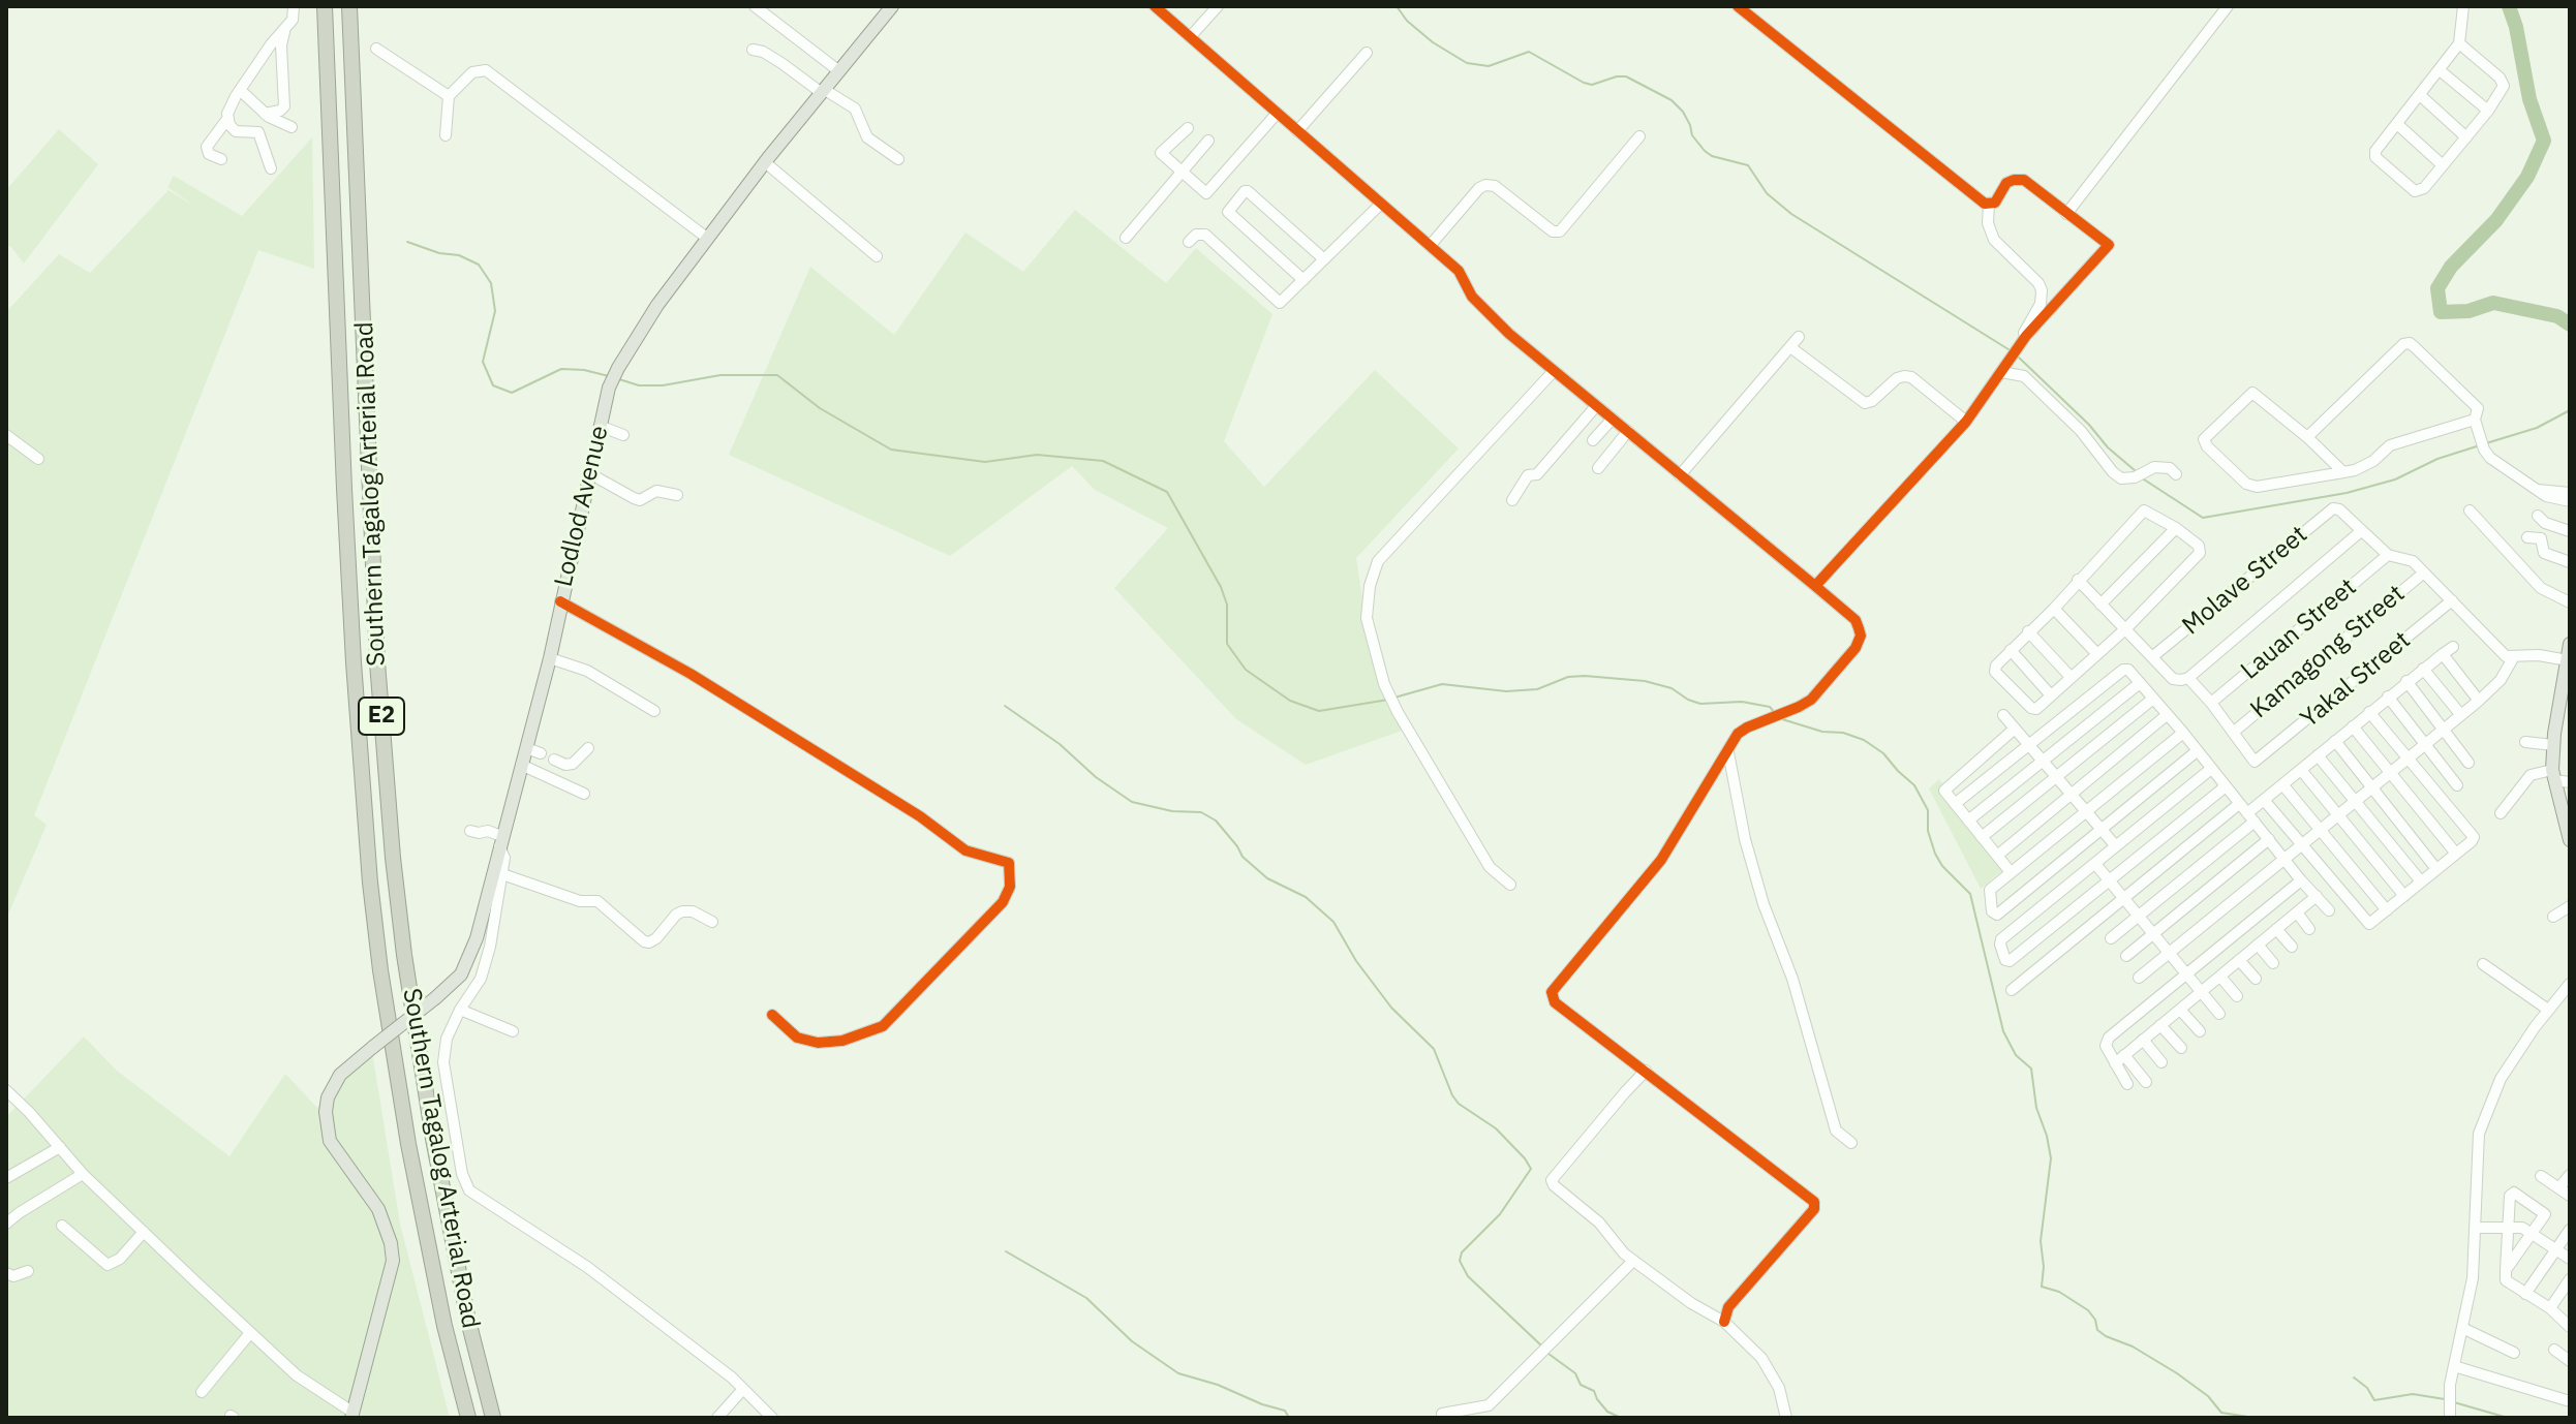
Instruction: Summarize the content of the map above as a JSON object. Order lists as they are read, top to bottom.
{
  "streets": {
    "highway": ["Southern Tagalog Arterial Road", "E2"],
    "main road": ["Lodlod Avenue"],
    "street": [
      "Molave Street",
      "Lauan Street",
      "Kamagong Street",
      "Yakal Street"
    ]
  },
  "crossings": [
    ["Kamagong Street", "Yakal Street"]
  ]
}
